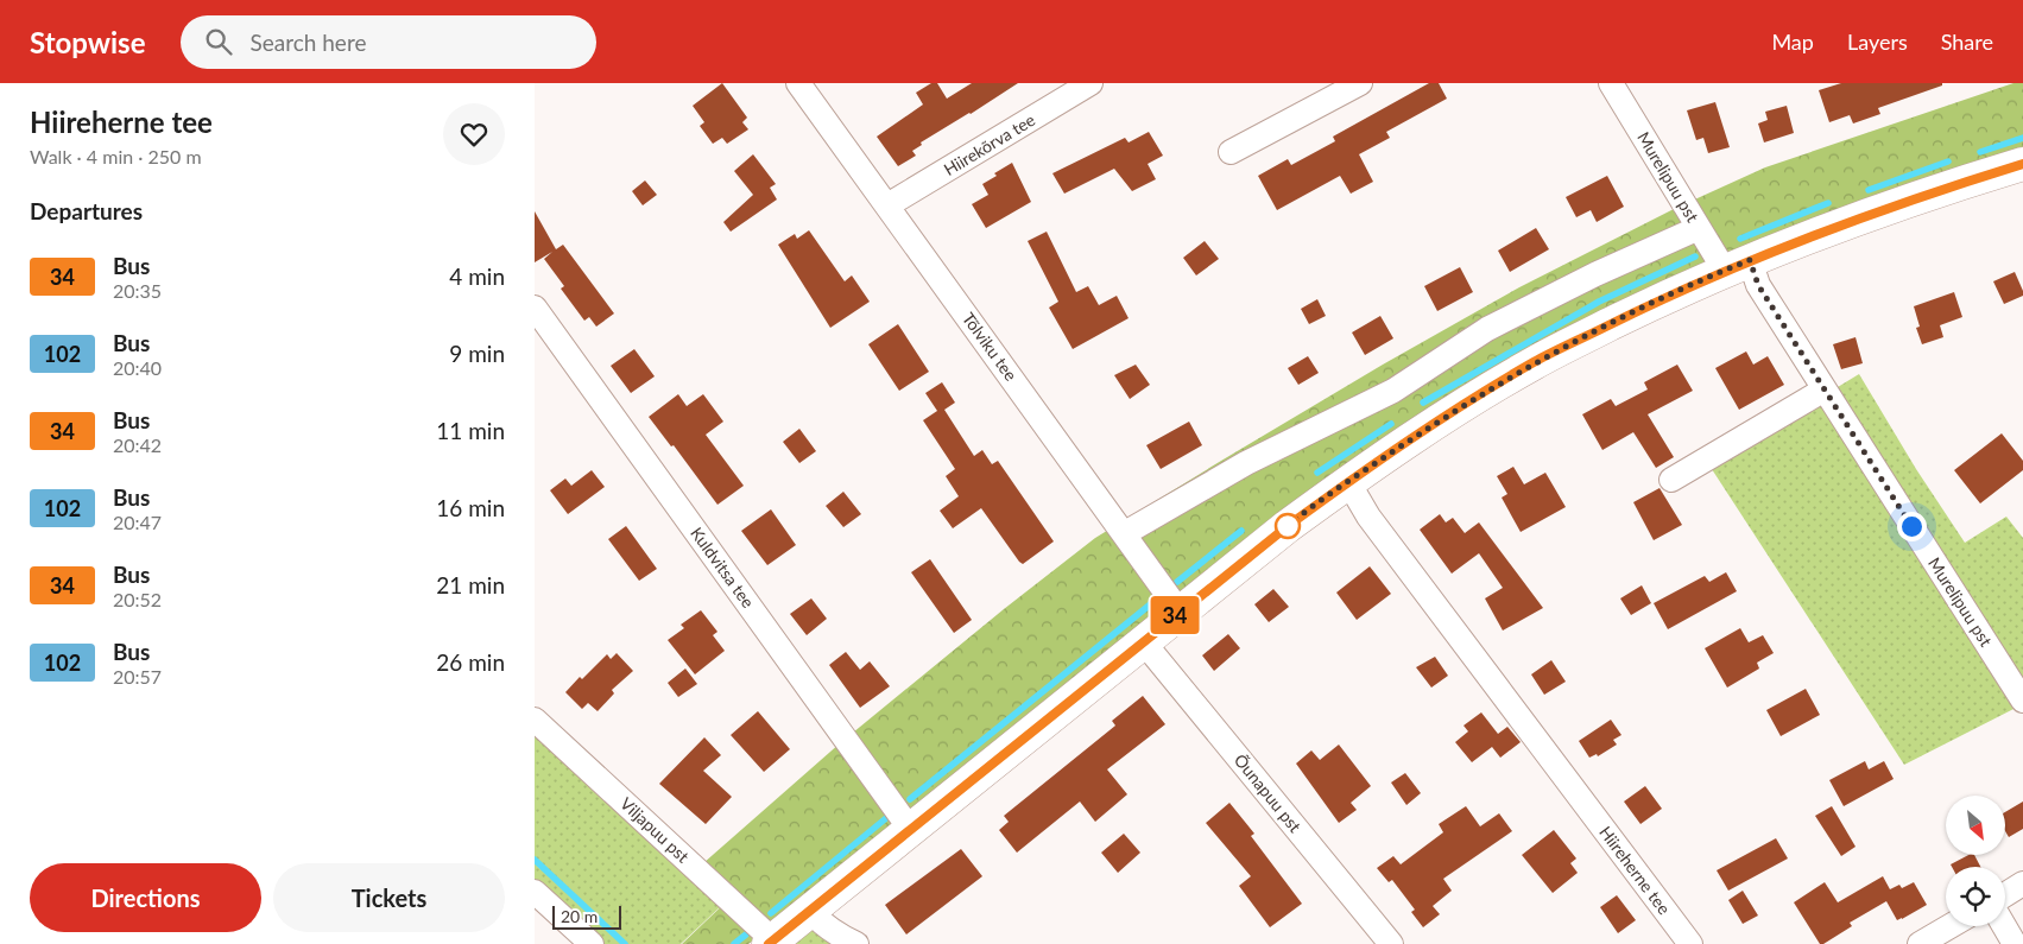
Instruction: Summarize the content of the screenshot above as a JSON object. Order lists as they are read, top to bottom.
{
  "streets": {
    "street": [
      "Hiirekõrva tee",
      "Murelipuu pst",
      "Tõlviku tee",
      "Kuldvitsa tee",
      "Õunapuu pst",
      "Viljapuu pst",
      "Hiireherne tee"
    ]
  },
  "crossings": [
    ["Hiirekõrva tee", "Tõlviku tee"]
  ],
  "lines": ["bus line 34"],
  "scale_bar": "20 m",
  "north": "bottom right",
  "page": {
    "header": "Stopwise",
    "search": "Search here",
    "nav": ["Map", "Layers", "Share"],
    "heading": [
      ["Hiireherne tee", "Walk · 4 min · 250 m"],
      "Departures"
    ],
    "on_map": "34",
    "list": [
      {
        "mark": "34",
        "name": "Bus",
        "note": "20:35",
        "value": "4 min"
      },
      {
        "mark": "102",
        "name": "Bus",
        "note": "20:40",
        "value": "9 min"
      },
      {
        "mark": "34",
        "name": "Bus",
        "note": "20:42",
        "value": "11 min"
      },
      {
        "mark": "102",
        "name": "Bus",
        "note": "20:47",
        "value": "16 min"
      },
      {
        "mark": "34",
        "name": "Bus",
        "note": "20:52",
        "value": "21 min"
      },
      {
        "mark": "102",
        "name": "Bus",
        "note": "20:57",
        "value": "26 min"
      }
    ],
    "buttons": ["Directions", "Tickets"],
    "scale": "20 m"
  }
}
